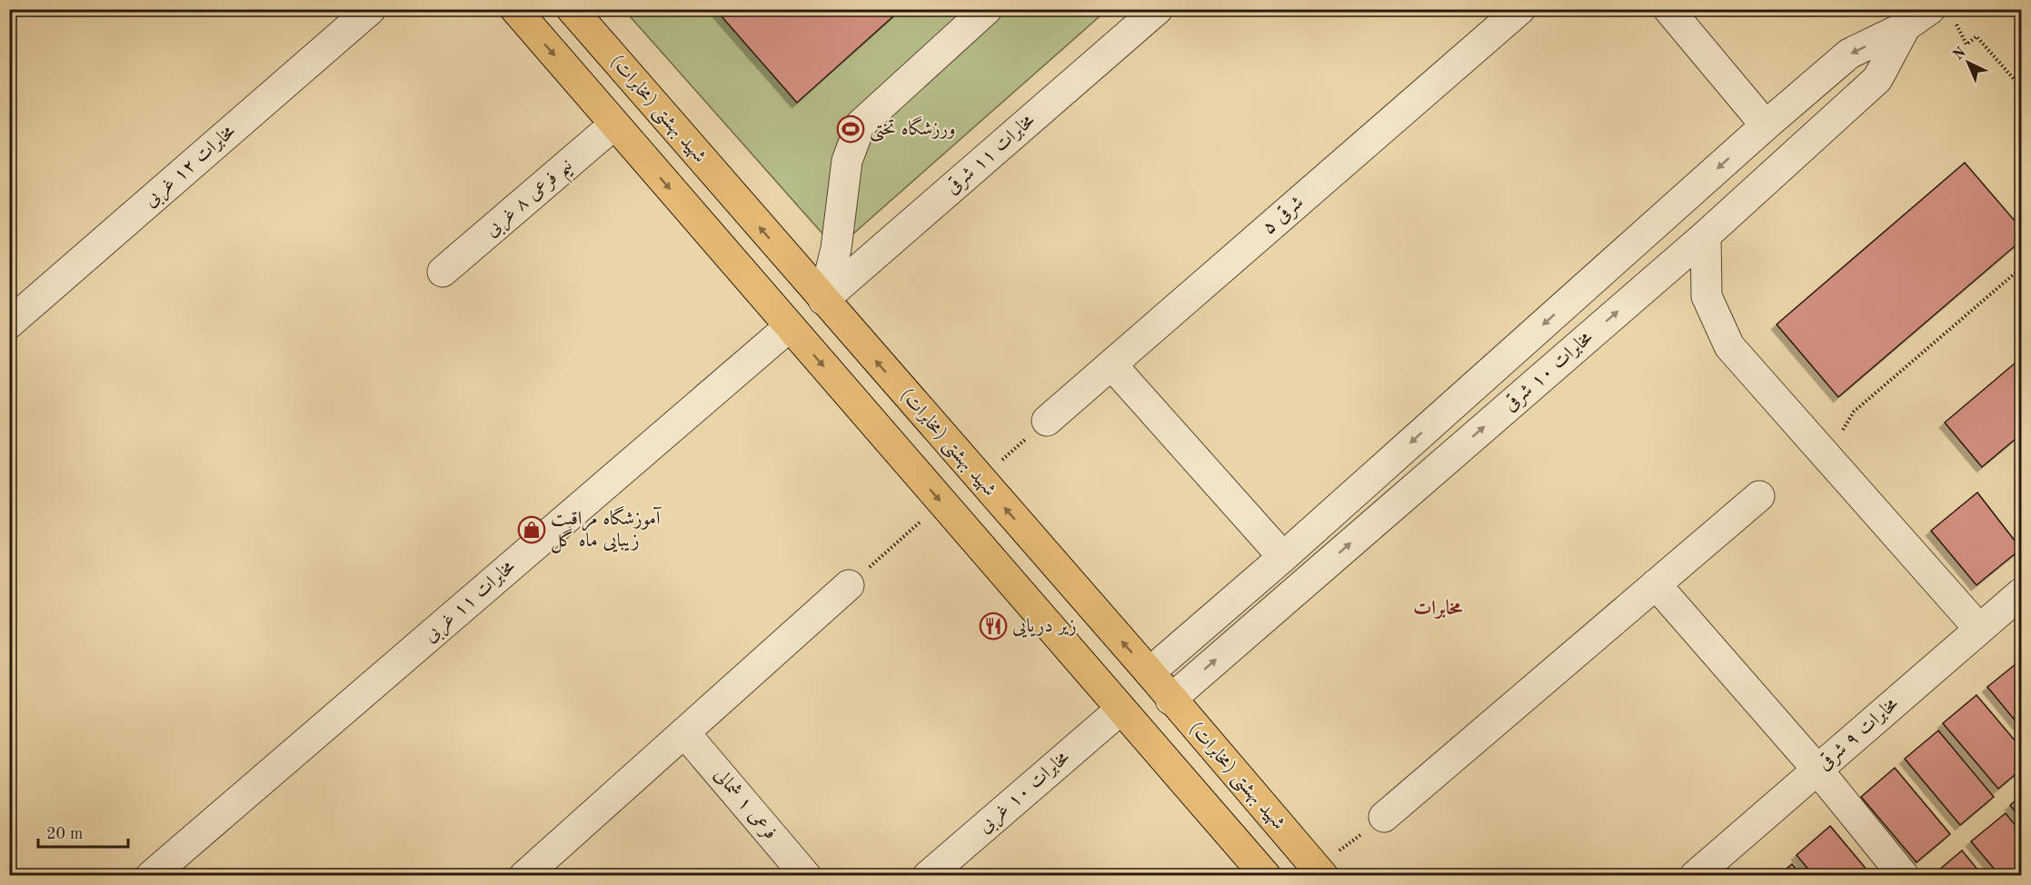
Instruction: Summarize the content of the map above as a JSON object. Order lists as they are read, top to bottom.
{
  "streets": {
    "main road": ["شهید بهشتی (مخابرات)"],
    "street": [
      "مخابرات ۱۱ شرقی",
      "مخابرات ۱۲ غربی",
      "نیم فرعی ۸ غربی",
      "شرقی ۵",
      "مخابرات ۱۰ شرقی",
      "مخابرات ۱۱ غربی",
      "مخابرات ۹ شرقی",
      "مخابرات ۱۰ غربی",
      "فرعی ۱ شمالی"
    ]
  },
  "crossings": [
    ["شهید بهشتی (مخابرات)", "مخابرات ۱۱ شرقی"],
    ["شهید بهشتی (مخابرات)", "مخابرات ۱۰ شرقی"]
  ],
  "districts": ["مخابرات"],
  "places": {
    "sports": ["ورزشگاه تختی"],
    "shop": ["آموزشگاه مراقبت زیبایی ماه گل"],
    "restaurant": ["زیر دریایی"]
  },
  "scale_bar": "20 m",
  "north": "top left"
}
